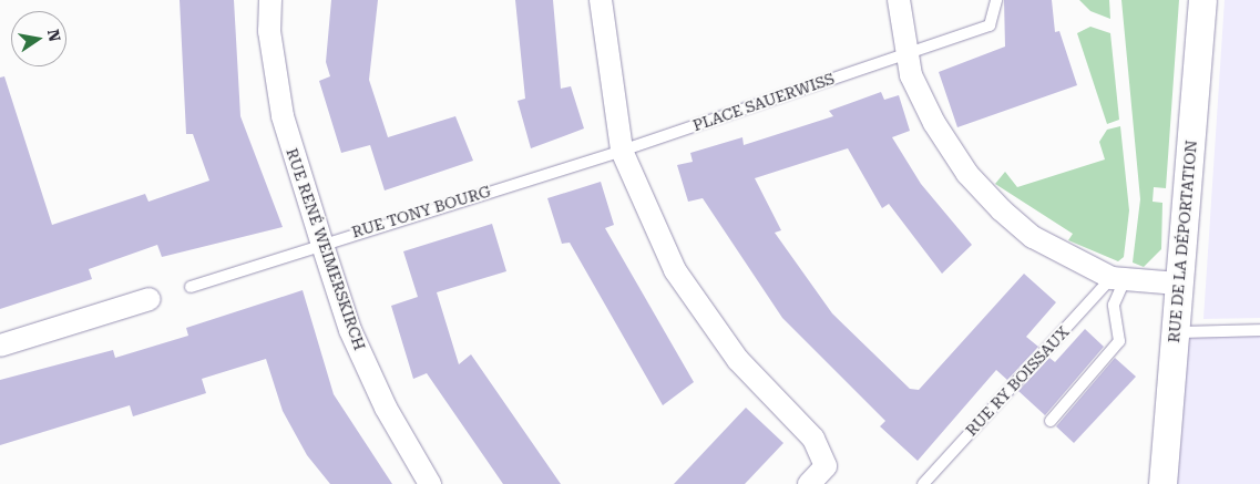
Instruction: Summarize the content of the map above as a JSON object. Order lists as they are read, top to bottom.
{
  "streets": {
    "street": ["RUE DE LA DÉPORTATION", "RUE RENÉ WEIMERSKIRCH"],
    "lane": ["PLACE SAUERWISS", "RUE TONY BOURG", "RUE RY BOISSAUX"]
  },
  "crossings": [
    ["PLACE SAUERWISS", "RUE TONY BOURG"],
    ["RUE TONY BOURG", "RUE RENÉ WEIMERSKIRCH"]
  ],
  "north": "right"
}
